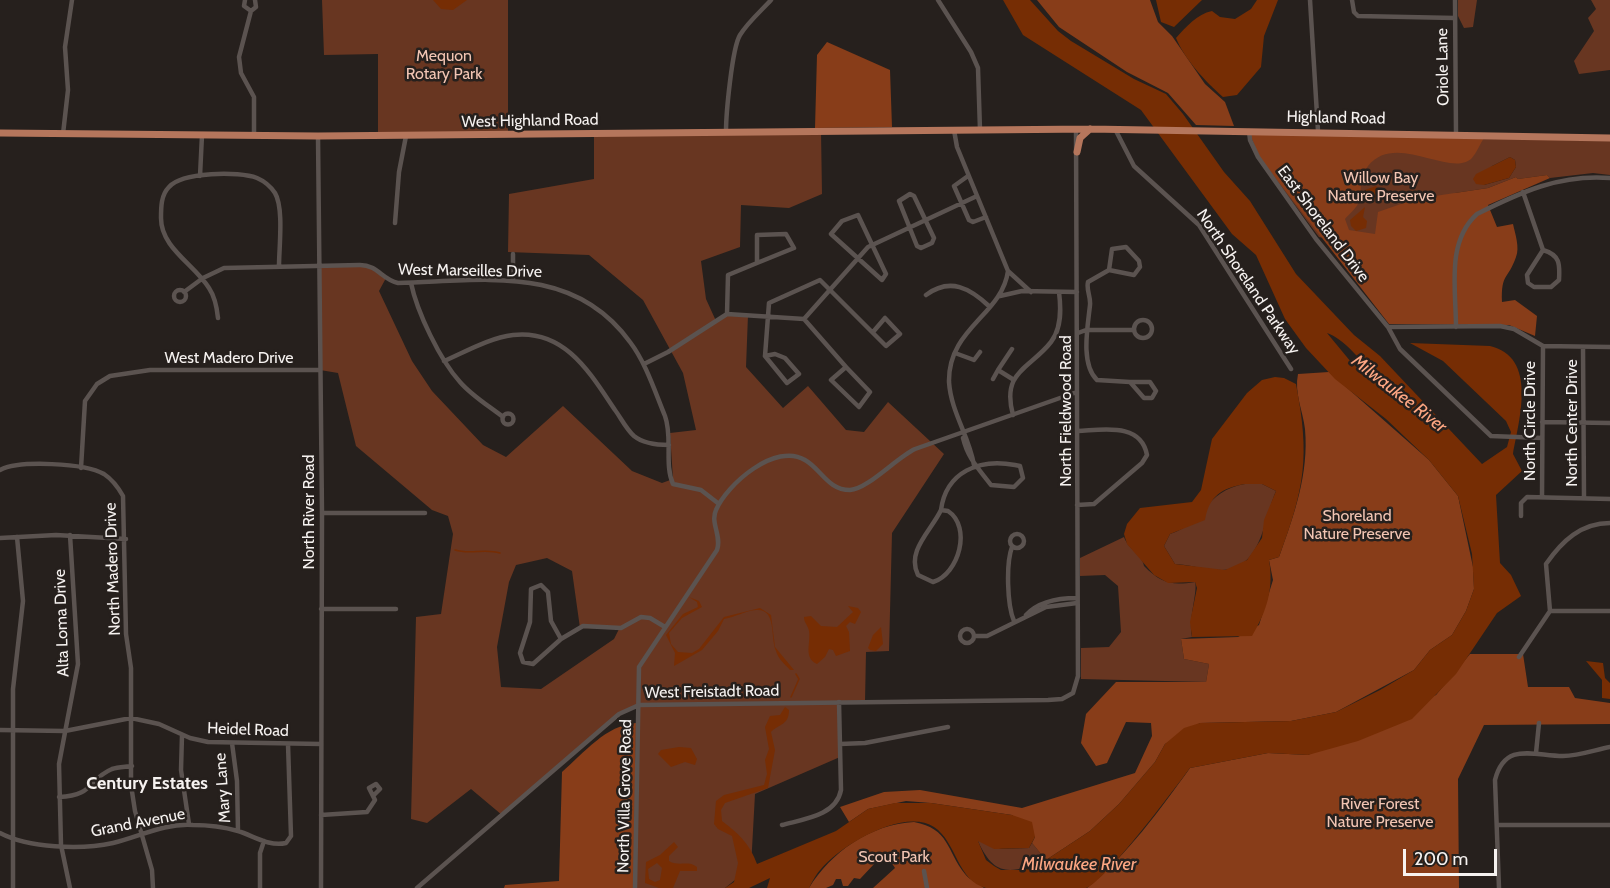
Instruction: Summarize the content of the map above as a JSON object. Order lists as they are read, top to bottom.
{
  "streets": {
    "main road": ["Highland Road", "West Highland Road"],
    "street": [
      "Oriole Lane",
      "East Shoreland Drive",
      "West Marseilles Drive",
      "North Shoreland Parkway",
      "West Madero Drive",
      "North Fieldwood Road",
      "North Circle Drive",
      "North Center Drive",
      "North River Road",
      "North Madero Drive",
      "Alta Loma Drive",
      "West Freistadt Road",
      "Heidel Road",
      "Mary Lane",
      "North Villa Grove Road",
      "Grand Avenue"
    ]
  },
  "crossings": [
    ["Oriole Lane", "Highland Road"],
    ["Highland Road", "West Highland Road"],
    ["Highland Road", "East Shoreland Drive"],
    ["Highland Road", "North Shoreland Parkway"],
    ["Highland Road", "North Fieldwood Road"],
    ["West Highland Road", "North River Road"],
    ["East Shoreland Drive", "North Circle Drive"],
    ["West Marseilles Drive", "North River Road"],
    ["West Marseilles Drive", "North Villa Grove Road"],
    ["West Madero Drive", "North River Road"],
    ["West Madero Drive", "North Madero Drive"],
    ["North Fieldwood Road", "West Freistadt Road"],
    ["North River Road", "Heidel Road"],
    ["North Madero Drive", "Heidel Road"],
    ["North Madero Drive", "Grand Avenue"],
    ["Alta Loma Drive", "Heidel Road"],
    ["Alta Loma Drive", "Grand Avenue"],
    ["West Freistadt Road", "North Villa Grove Road"],
    ["Heidel Road", "Mary Lane"],
    ["Mary Lane", "Grand Avenue"]
  ],
  "districts": ["Century Estates"],
  "water": ["Milwaukee River"],
  "parks": [
    "Mequon Rotary Park",
    "Willow Bay Nature Preserve",
    "Shoreland Nature Preserve",
    "River Forest Nature Preserve",
    "Scout Park"
  ],
  "scale_bar": "200 m"
}
